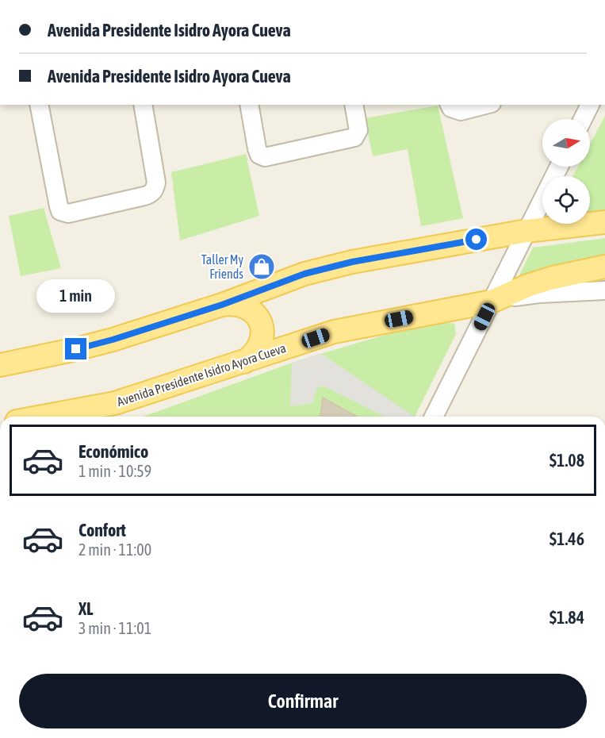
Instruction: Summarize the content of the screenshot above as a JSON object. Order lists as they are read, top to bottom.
{
  "streets": {
    "main road": ["Avenida Presidente Isidro Ayora Cueva"]
  },
  "places": {
    "shop": ["Taller My Friends"]
  },
  "north": "right",
  "page": {
    "banner": ["Avenida Presidente Isidro Ayora Cueva", "Avenida Presidente Isidro Ayora Cueva"],
    "bubble": "1 min",
    "list": [
      {
        "name": "Económico",
        "note": "1 min · 10:59",
        "value": "$1.08"
      },
      {
        "name": "Confort",
        "note": "2 min · 11:00",
        "value": "$1.46"
      },
      {
        "name": "XL",
        "note": "3 min · 11:01",
        "value": "$1.84"
      }
    ],
    "buttons": "Confirmar"
  }
}
